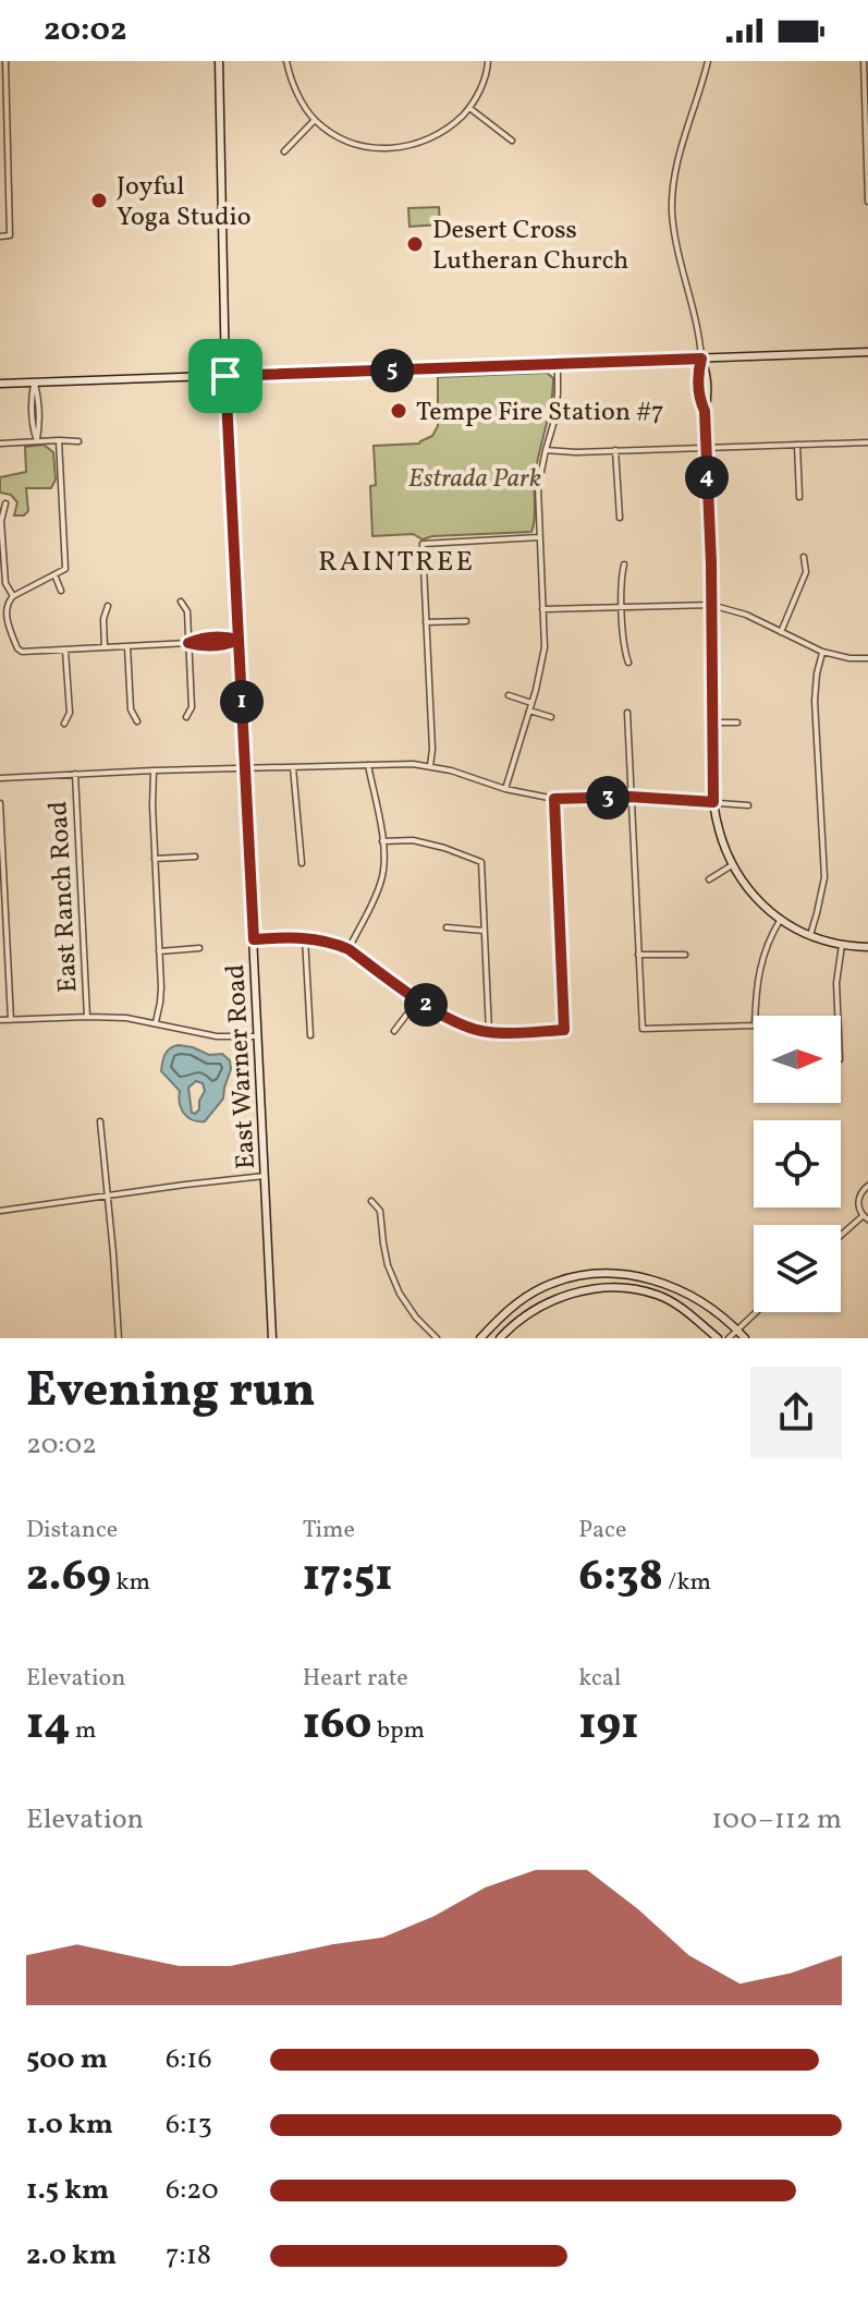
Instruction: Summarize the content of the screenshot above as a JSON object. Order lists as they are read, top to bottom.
{
  "streets": {
    "main road": ["East Warner Road"],
    "street": ["East Ranch Road"]
  },
  "districts": ["RAINTREE"],
  "parks": ["Estrada Park"],
  "places": ["Joyful Yoga Studio", "Desert Cross Lutheran Church", "Tempe Fire Station #7"],
  "north": "right",
  "page": {
    "status": "20:02",
    "pins": [
      "5",
      "4",
      "1",
      "3",
      "2"
    ],
    "heading": ["Evening run", "20:02"],
    "stats": [
      ["Distance", "2.69 km"],
      ["Time", "17:51"],
      ["Pace", "6:38 /km"],
      ["Elevation", "14 m"],
      ["Heart rate", "160 bpm"],
      ["kcal", "191"]
    ],
    "chart": ["Elevation", "100–112 m"],
    "list": [
      {
        "name": "500 m",
        "note": "6:16"
      },
      {
        "name": "1.0 km",
        "note": "6:13"
      },
      {
        "name": "1.5 km",
        "note": "6:20"
      },
      {
        "name": "2.0 km",
        "note": "7:18"
      }
    ]
  }
}
